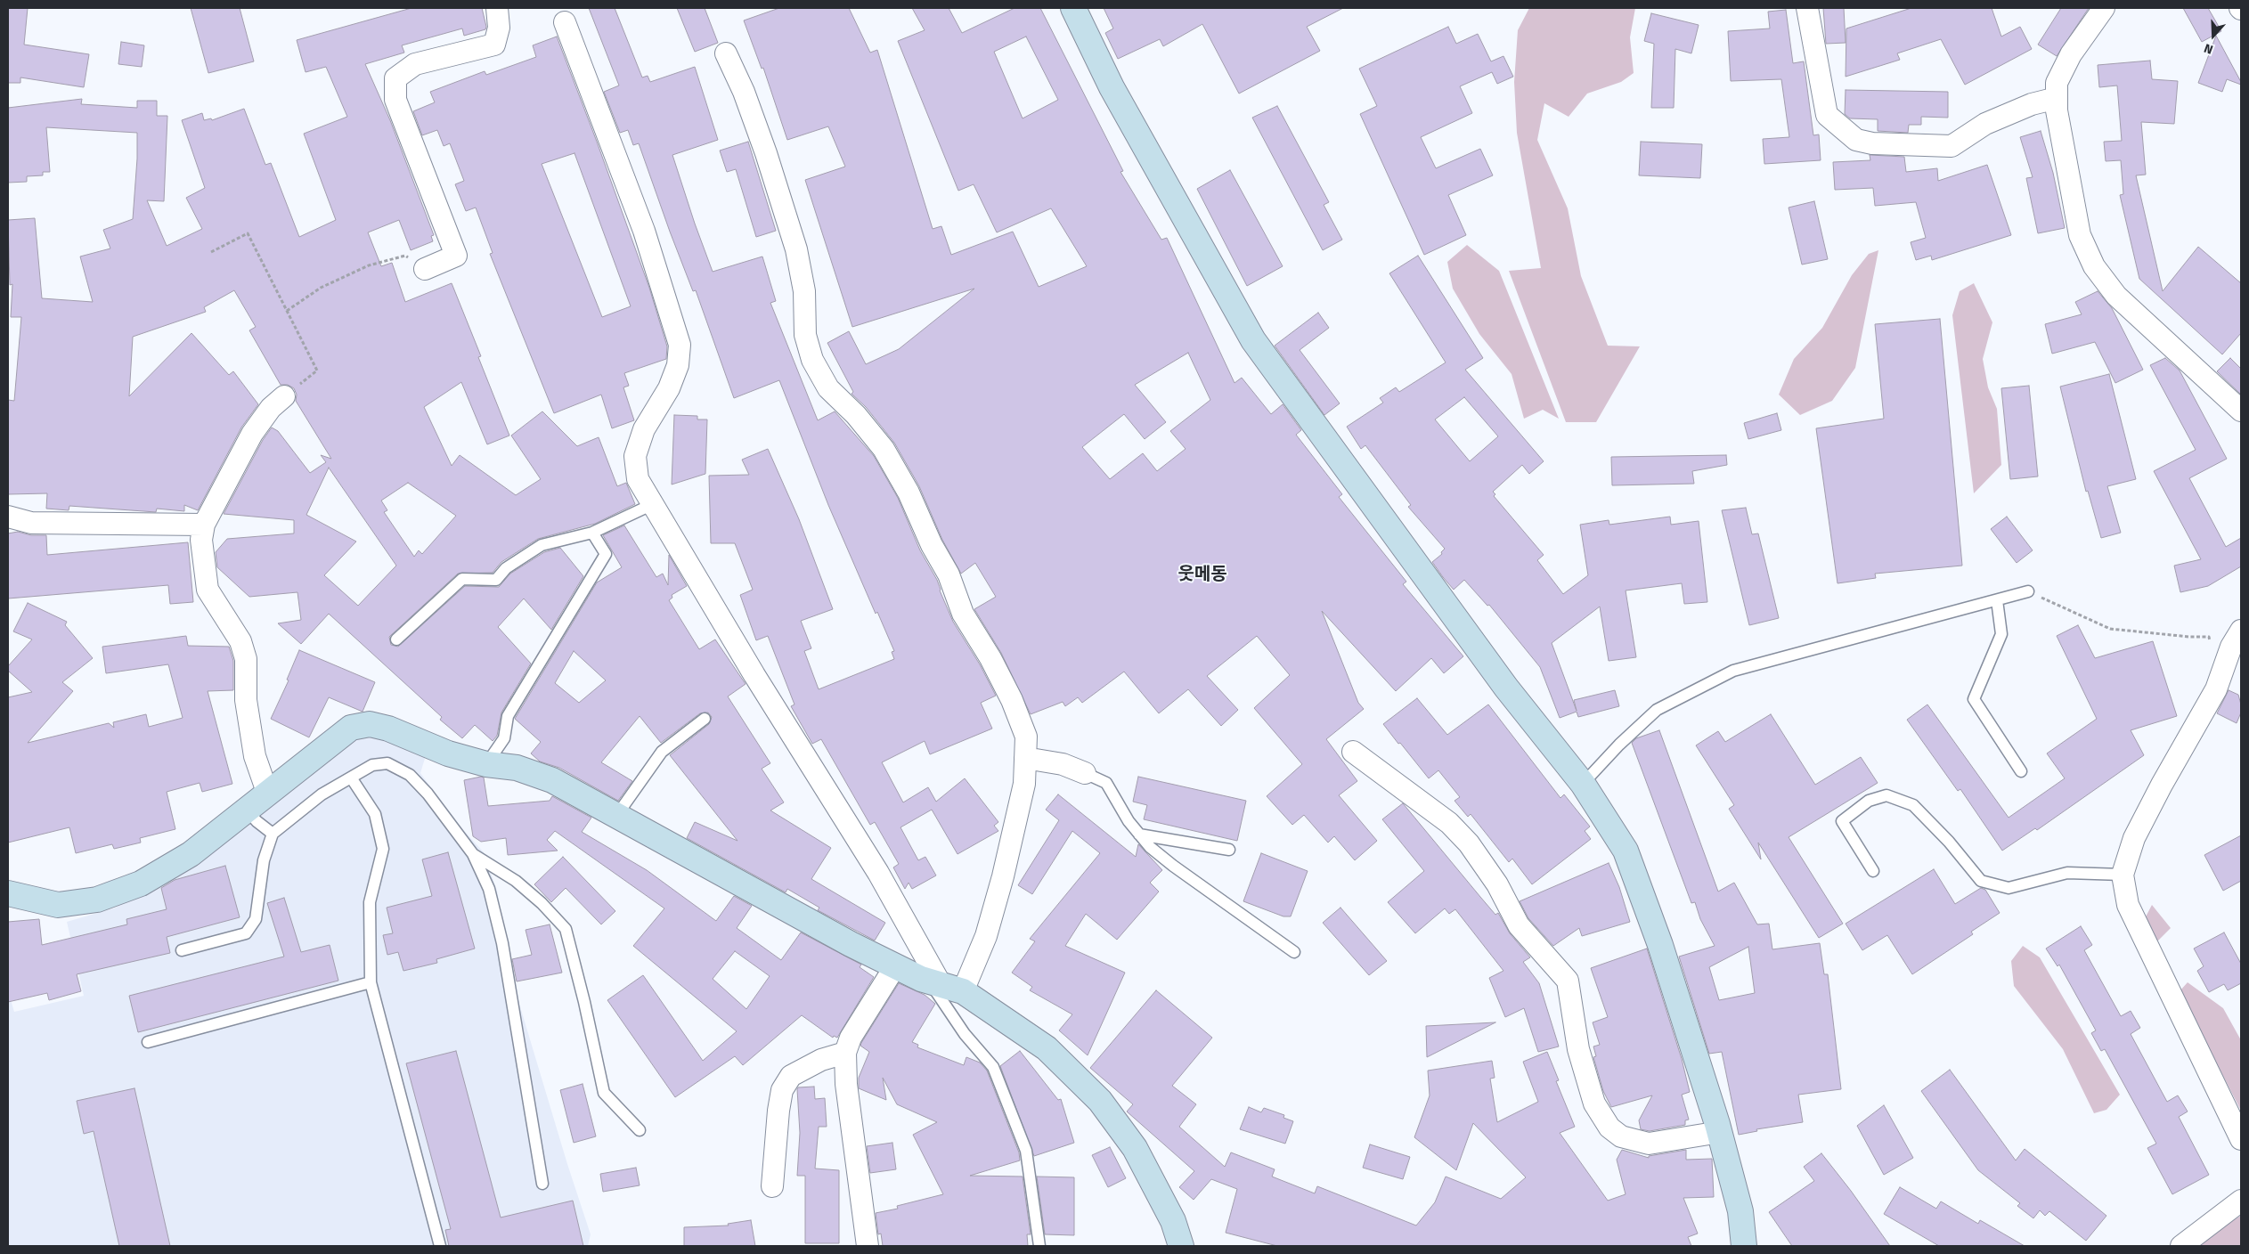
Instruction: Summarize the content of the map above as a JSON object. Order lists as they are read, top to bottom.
{
  "districts": ["웃메동"],
  "north": "bottom"
}
